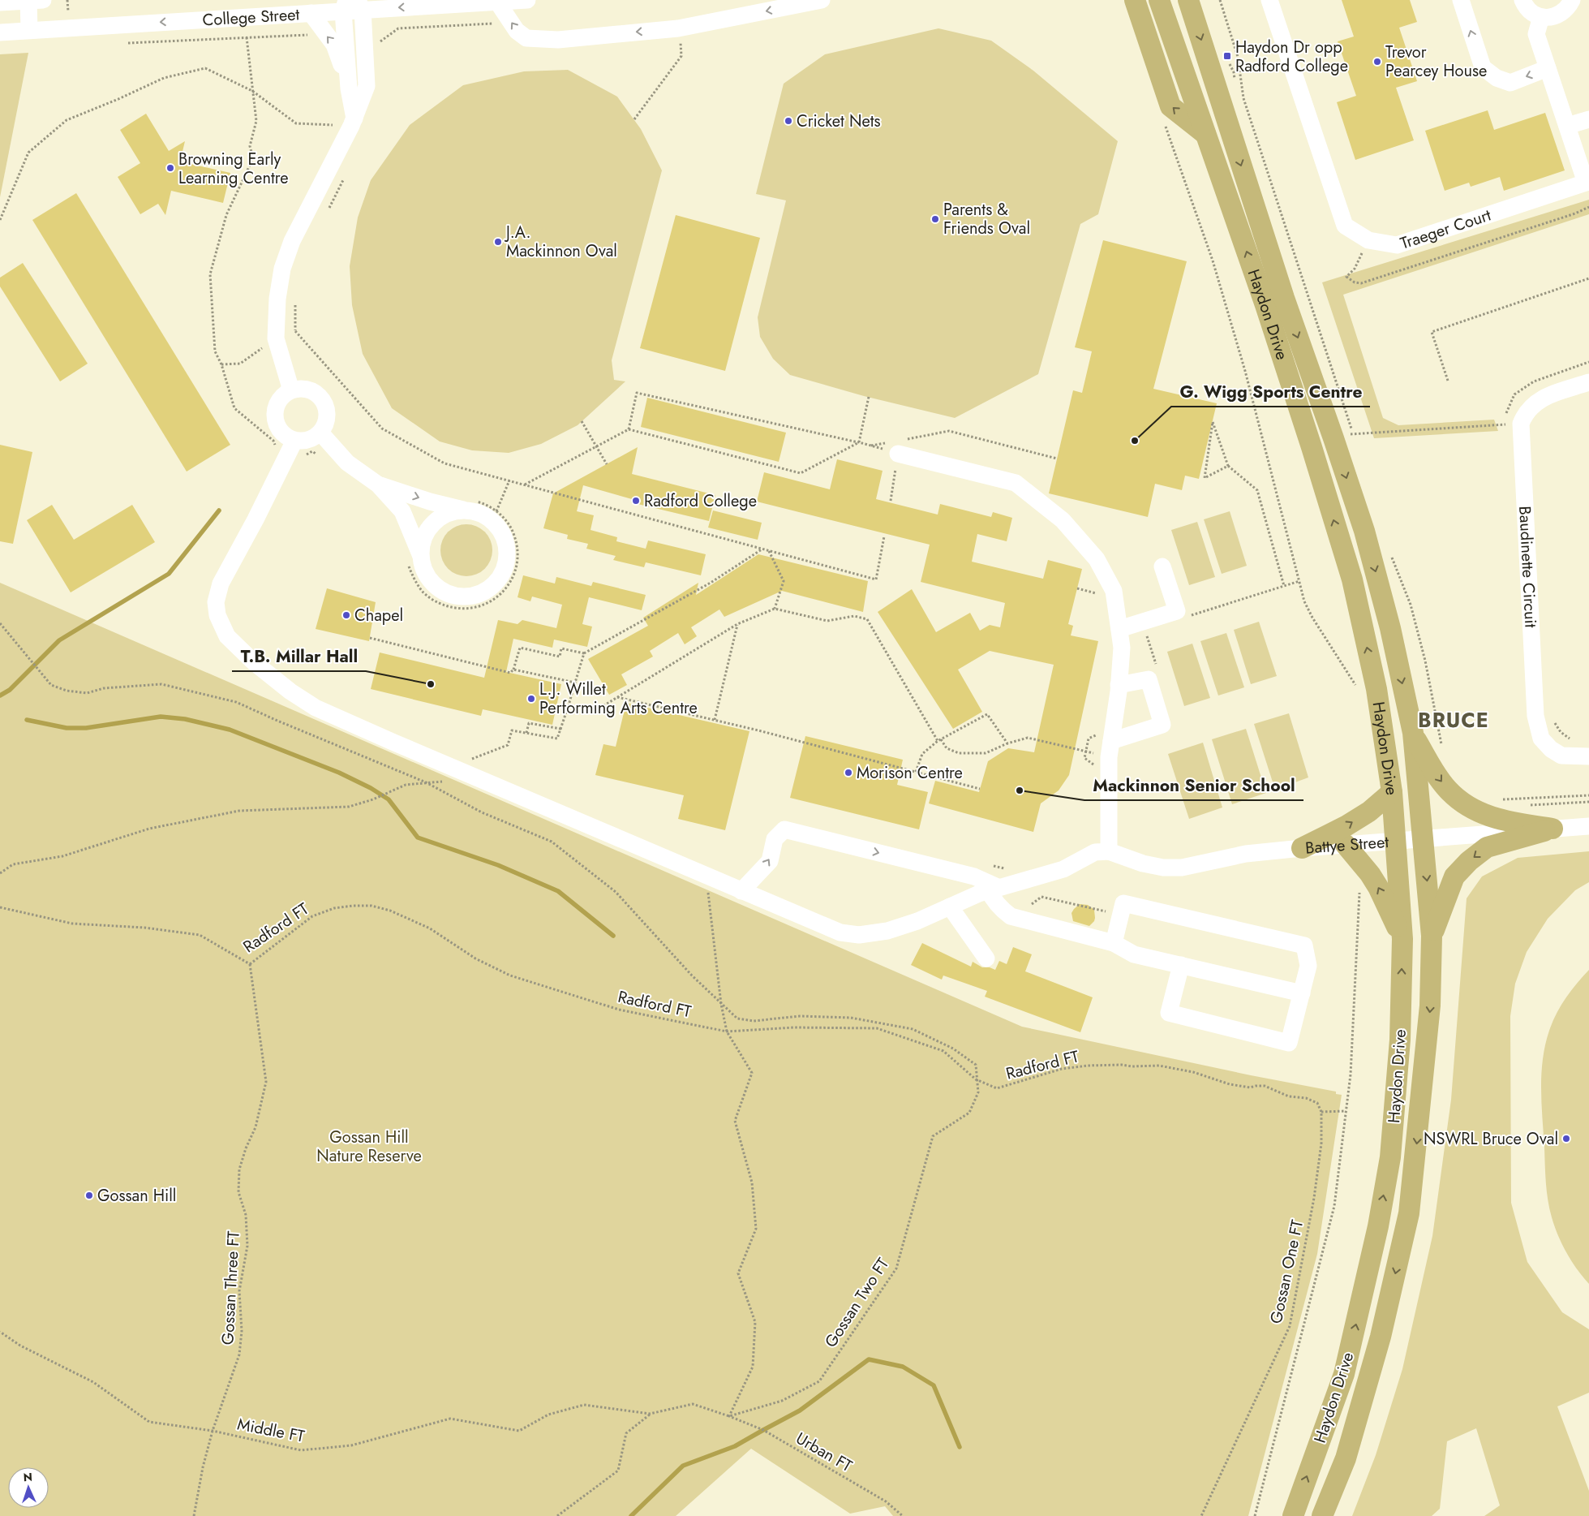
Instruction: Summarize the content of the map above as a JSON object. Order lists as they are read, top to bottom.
{
  "streets": {
    "main road": ["Haydon Drive"],
    "street": [
      "College Street",
      "Traeger Court",
      "Baudinette Circuit",
      "Battye Street"
    ],
    "path": [
      "Radford FT",
      "Gossan One FT",
      "Gossan Three FT",
      "Gossan Two FT",
      "Middle FT",
      "Urban FT"
    ]
  },
  "crossings": [
    ["Haydon Drive", "Battye Street"],
    ["Radford FT", "Gossan One FT"],
    ["Radford FT", "Gossan Three FT"],
    ["Radford FT", "Gossan Two FT"],
    ["Gossan Three FT", "Middle FT"],
    ["Gossan Two FT", "Urban FT"]
  ],
  "one_way": ["College Street"],
  "districts": ["BRUCE"],
  "parks": ["Gossan Hill Nature Reserve"],
  "places": {
    "transit": ["Haydon Dr opp Radford College"],
    "other": [
      "Trevor Pearcey House",
      "Cricket Nets",
      "Browning Early Learning Centre",
      "Parents & Friends Oval",
      "J.A. Mackinnon Oval",
      "G. Wigg Sports Centre",
      "Radford College",
      "Chapel",
      "T.B. Millar Hall",
      "L.J. Willet Performing Arts Centre",
      "Morison Centre",
      "Mackinnon Senior School",
      "NSWRL Bruce Oval",
      "Gossan Hill"
    ]
  },
  "north": "top"
}
